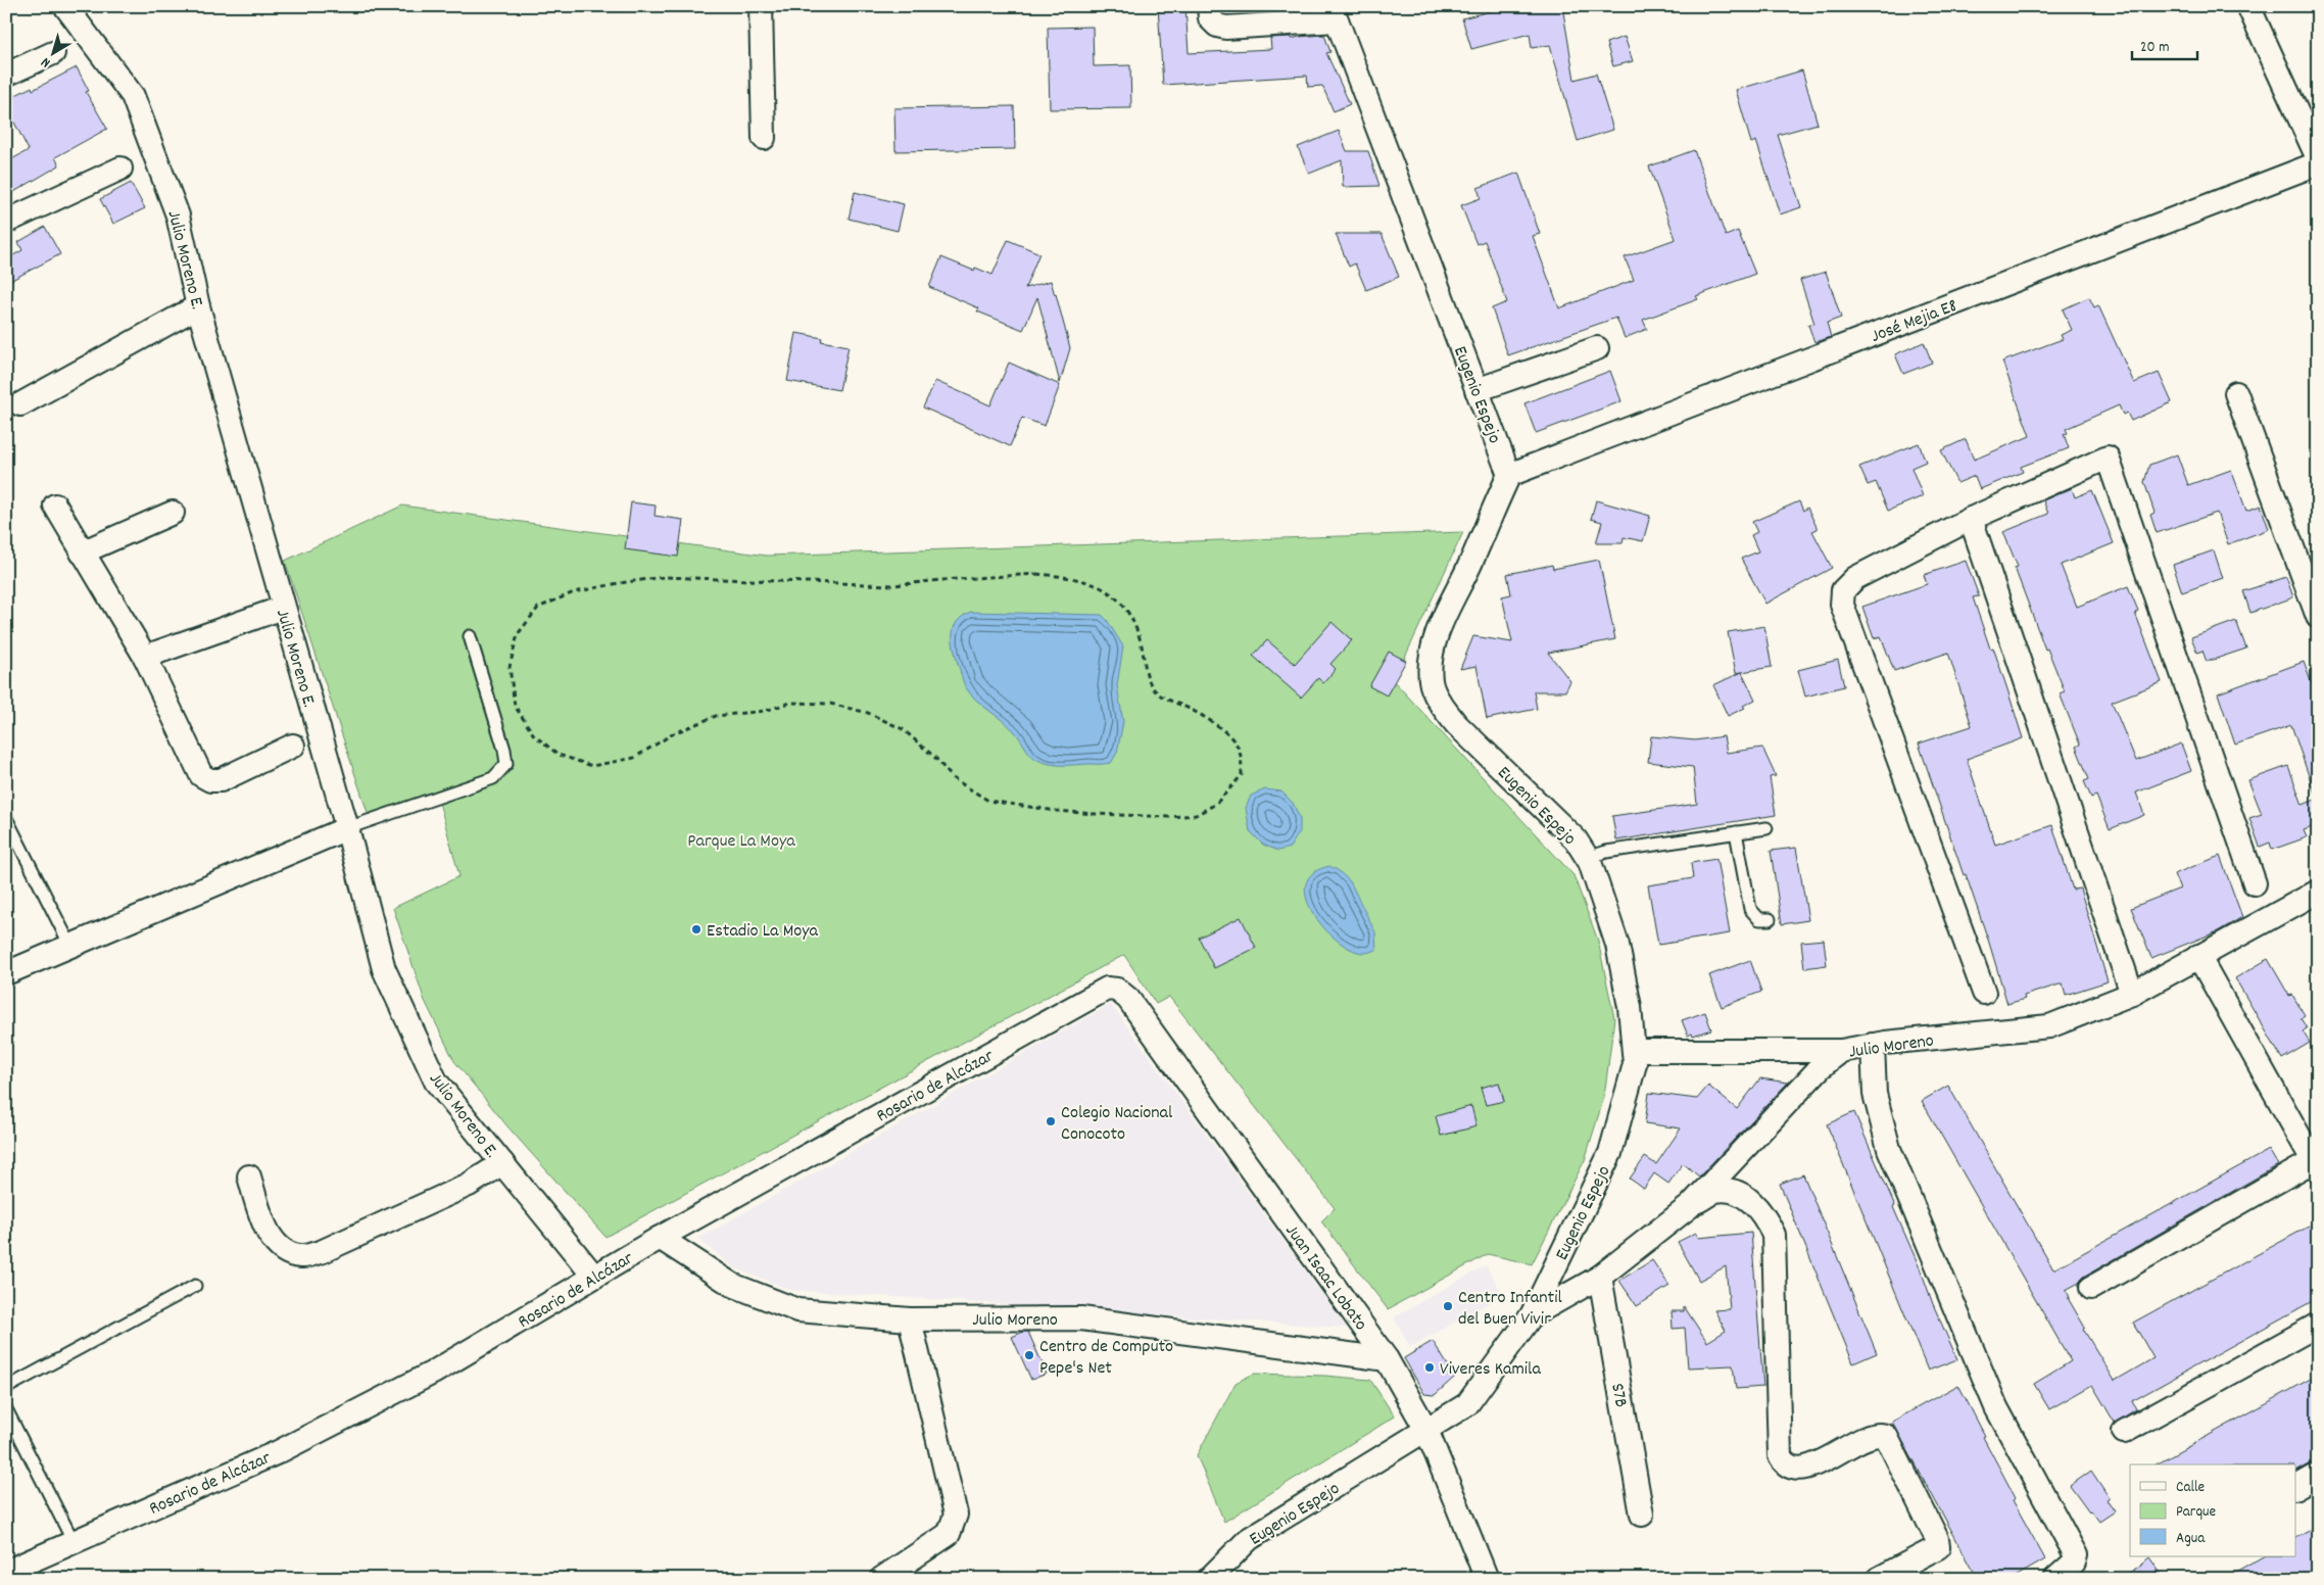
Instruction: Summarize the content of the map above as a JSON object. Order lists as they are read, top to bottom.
{
  "streets": {
    "street": [
      "Julio Moreno E.",
      "José Mejia E8",
      "Eugenio Espejo",
      "Julio Moreno",
      "Rosario de Alcázar",
      "Juan Isaac Lobato",
      "S7B"
    ]
  },
  "crossings": [
    ["Julio Moreno E.", "Rosario de Alcázar"],
    ["José Mejia E8", "Eugenio Espejo"],
    ["Eugenio Espejo", "Julio Moreno"],
    ["Eugenio Espejo", "Juan Isaac Lobato"],
    ["Julio Moreno", "Rosario de Alcázar"],
    ["Julio Moreno", "Juan Isaac Lobato"],
    ["Julio Moreno", "S7B"],
    ["Rosario de Alcázar", "Juan Isaac Lobato"]
  ],
  "parks": ["Parque La Moya"],
  "places": [
    "Estadio La Moya",
    "Colegio Nacional Conocoto",
    "Centro Infantil del Buen Vivir",
    "Centro de Computo Pepe's Net",
    "Viveres Kamila"
  ],
  "legend": ["Calle", "Parque", "Agua"],
  "scale_bar": "20 m",
  "north": "bottom left"
}
